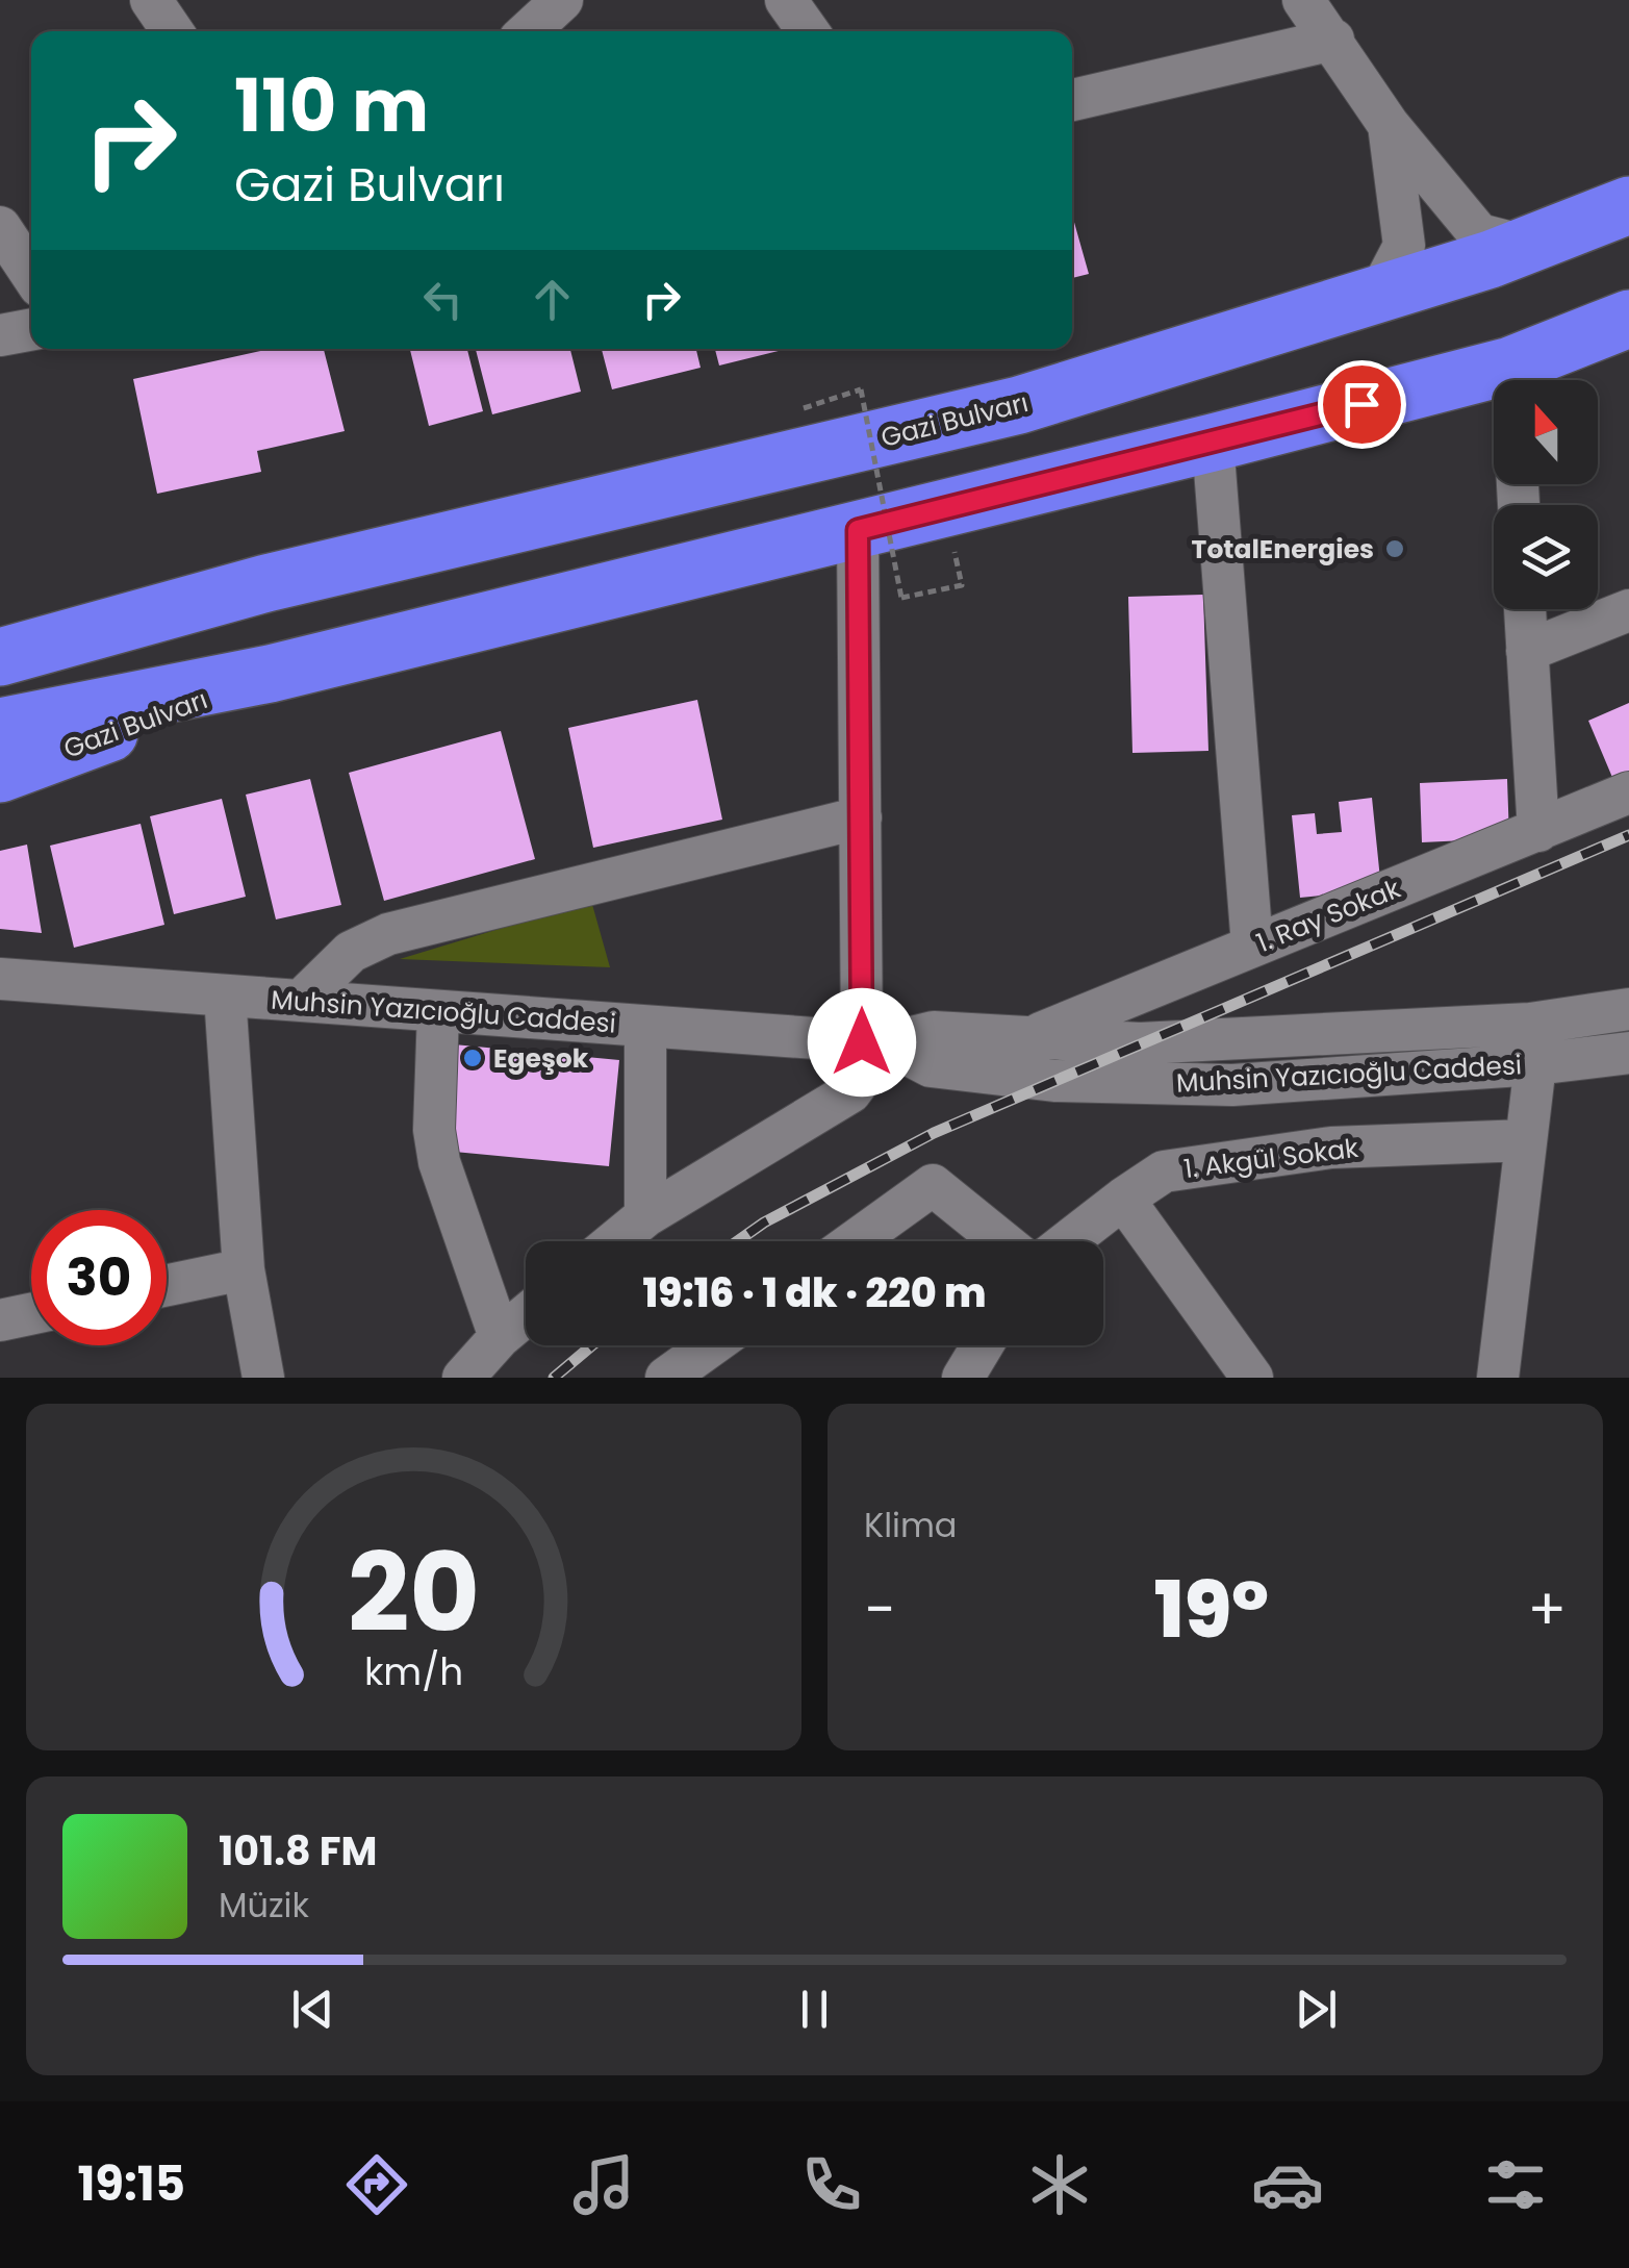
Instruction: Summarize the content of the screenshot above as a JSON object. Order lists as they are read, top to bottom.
{
  "streets": {
    "highway": ["Gazi Bulvarı"],
    "street": ["1. Ray Sokak", "Muhsin Yazıcıoğlu Caddesi", "1. Akgül Sokak"]
  },
  "crossings": [
    ["1. Ray Sokak", "Muhsin Yazıcıoğlu Caddesi"]
  ],
  "places": ["TotalEnergies", "Egeşok"],
  "north": "top",
  "page": {
    "turn": ["110 m", "Gazi Bulvarı"],
    "limit": "30",
    "trip": "19:16 · 1 dk · 220 m",
    "tile": "Klima",
    "heat": ["−", "19°", "+"],
    "song": ["101.8 FM", "Müzik"],
    "tabs": "19:15",
    "gauge": ["20", "km/h"]
  }
}
